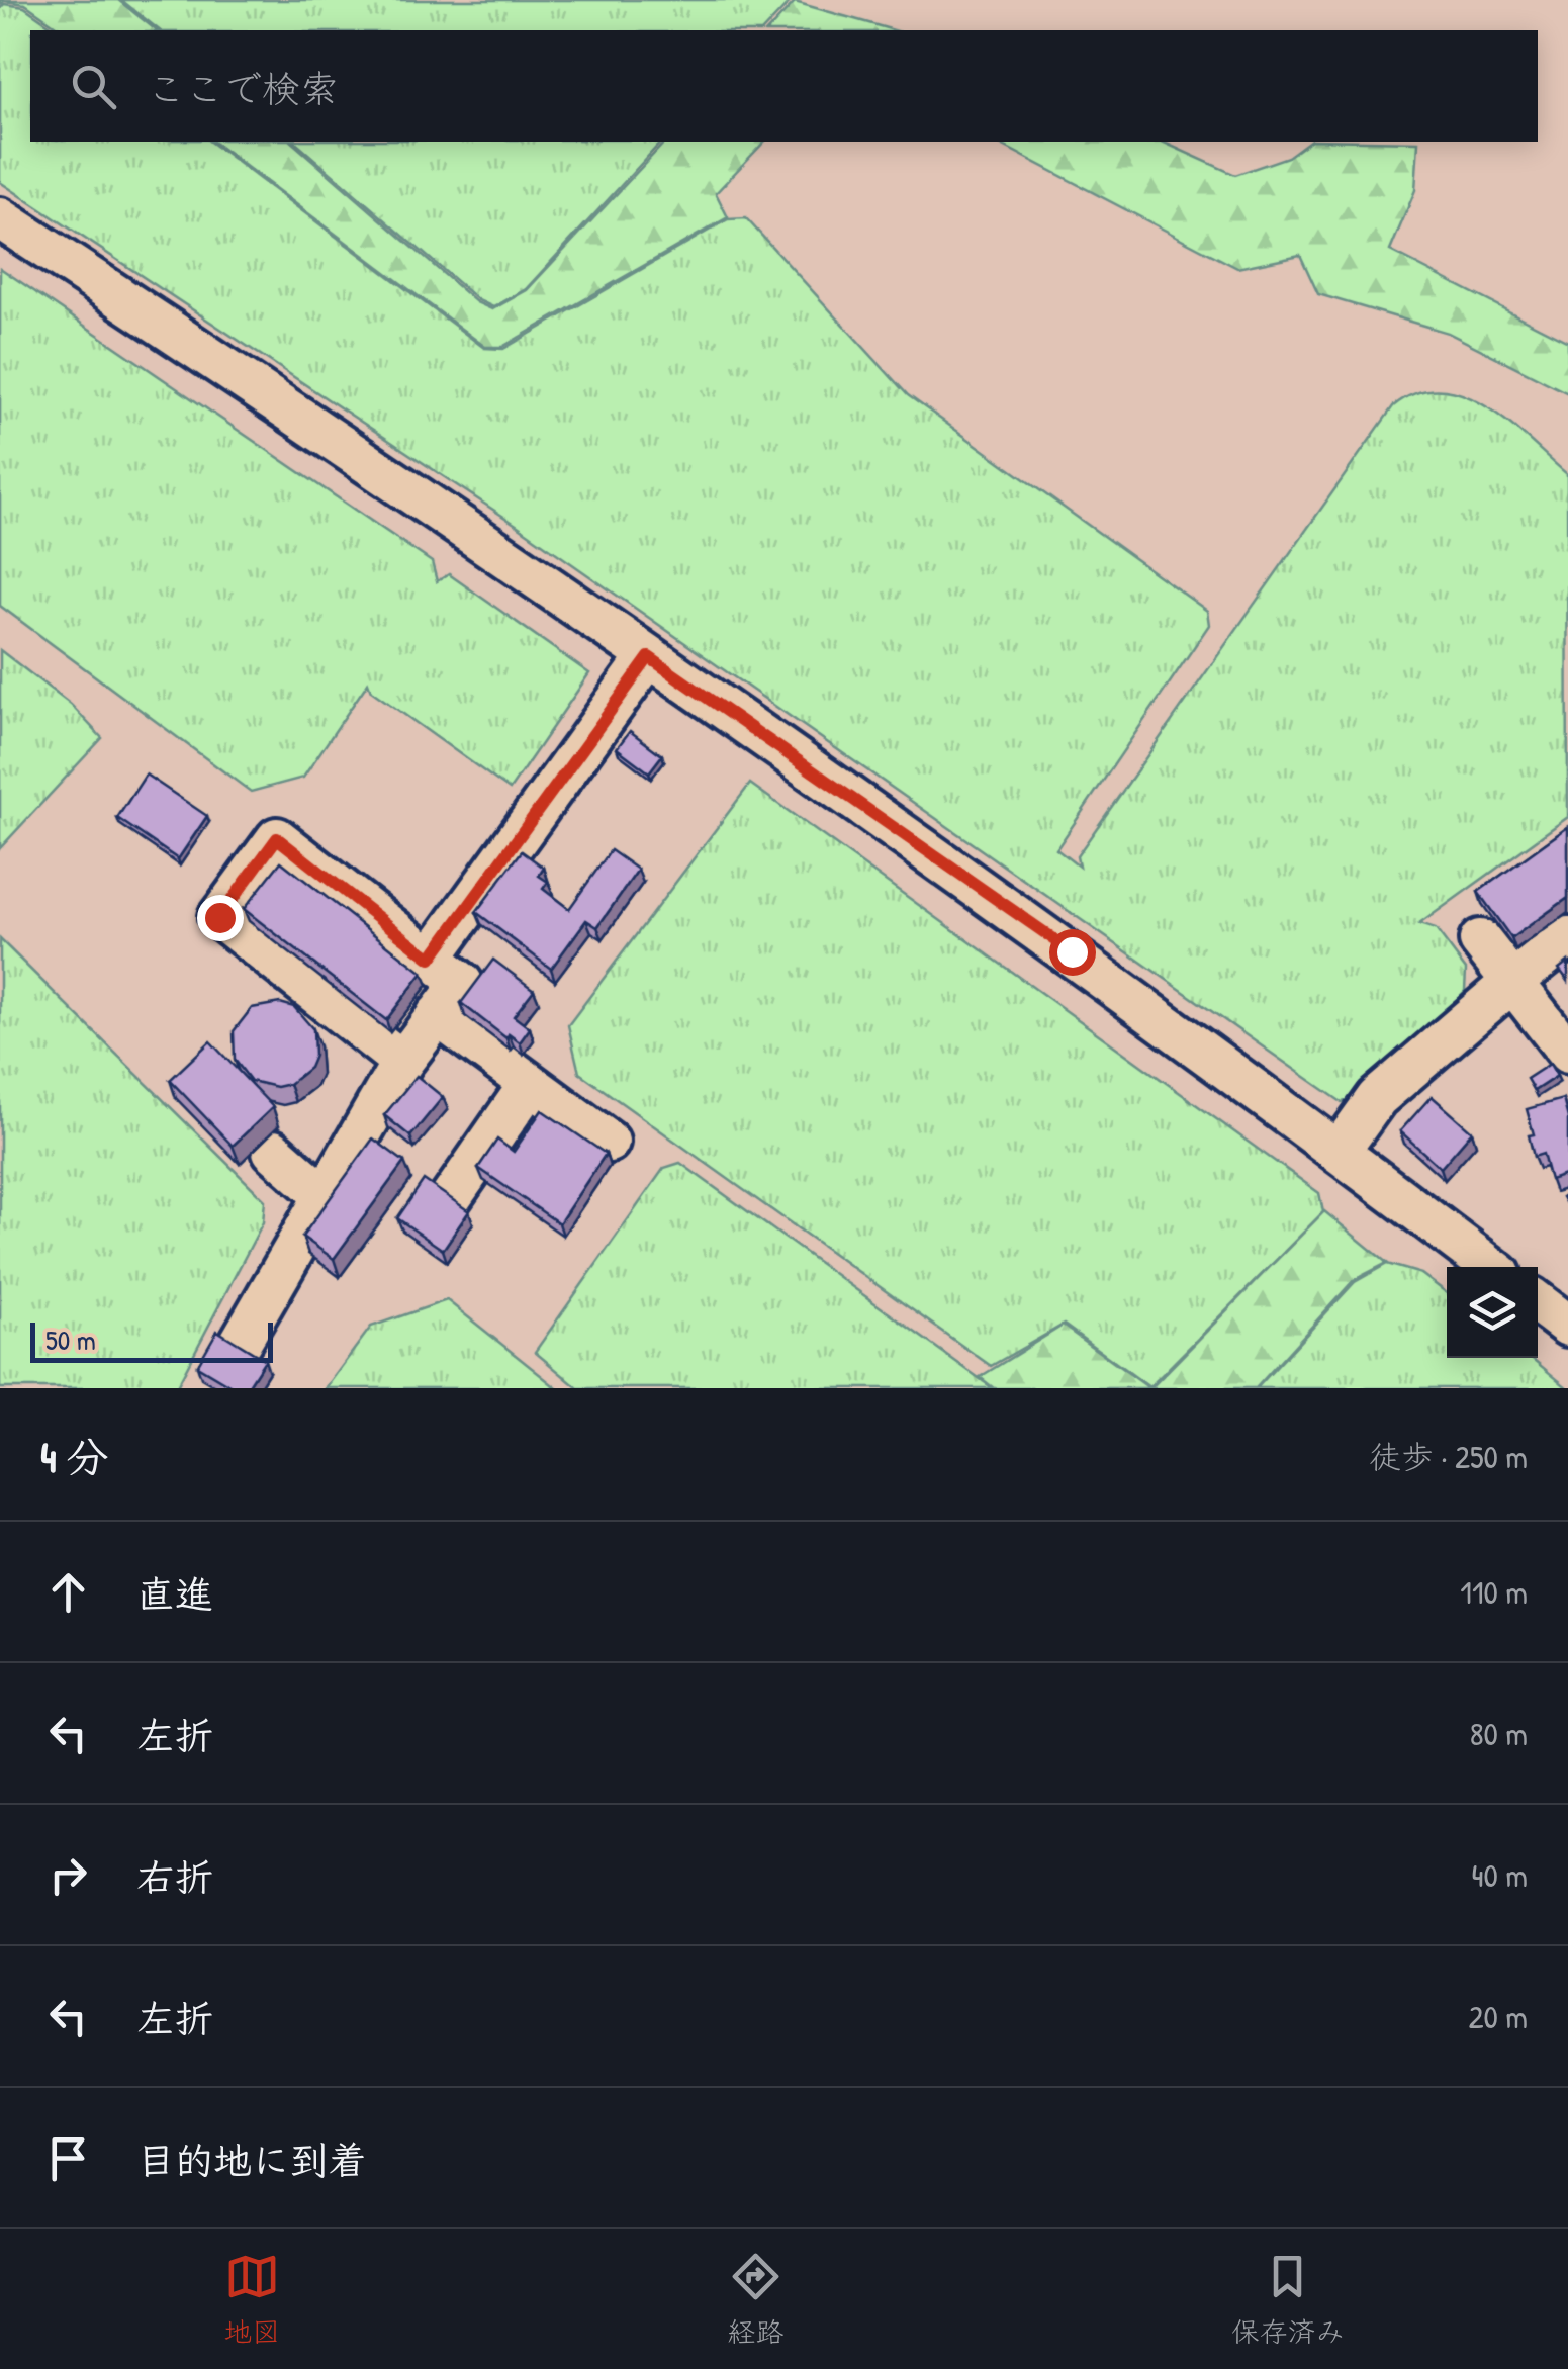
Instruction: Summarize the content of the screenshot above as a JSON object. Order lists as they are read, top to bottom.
{
  "scale_bar": "50 m",
  "page": {
    "search": "ここで検索",
    "scale": "50 m",
    "heading": ["4 分", "徒歩 · 250 m"],
    "list": [
      ["直進", "110 m"],
      ["左折", "80 m"],
      ["右折", "40 m"],
      ["左折", "20 m"],
      "目的地に到着"
    ],
    "nav": ["地図", "経路", "保存済み"]
  }
}
